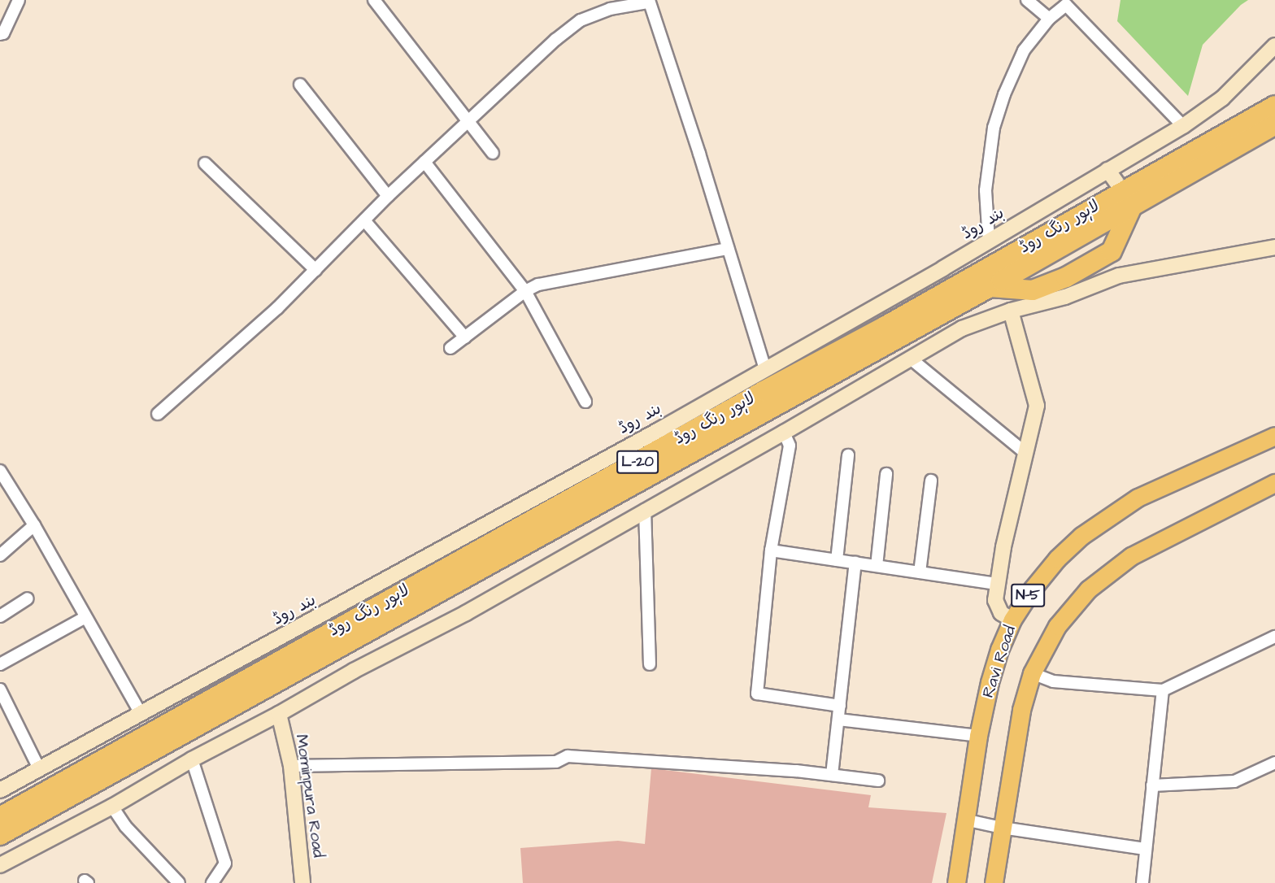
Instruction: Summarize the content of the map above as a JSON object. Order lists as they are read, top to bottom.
{
  "streets": {
    "highway": ["لاہور رنگ روڈ", "L-20"],
    "main road": [
      "بند روڈ",
      "N-5",
      "Ravi Road",
      "Mominpura Road"
    ]
  }
}
